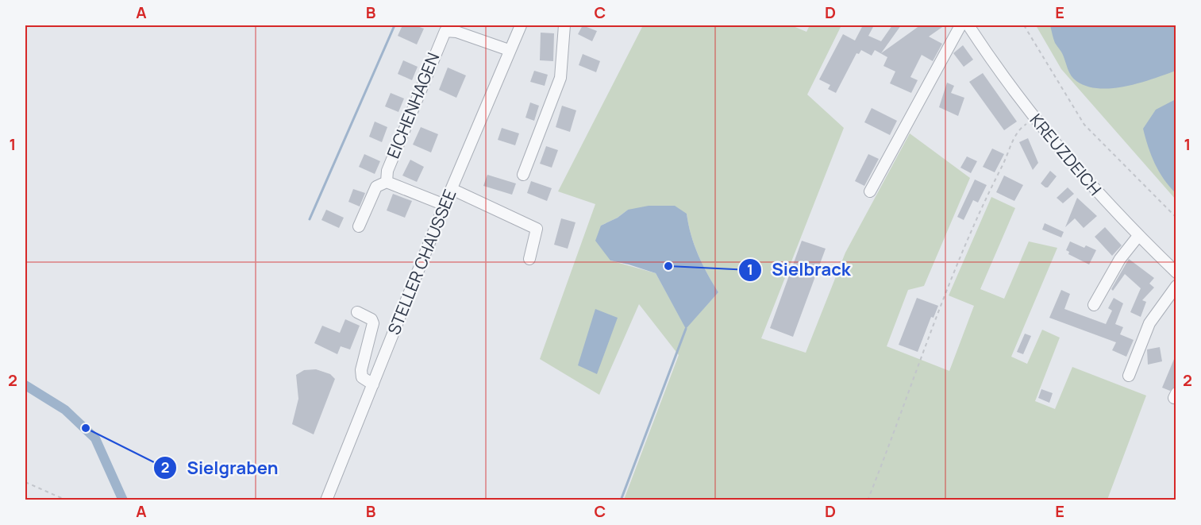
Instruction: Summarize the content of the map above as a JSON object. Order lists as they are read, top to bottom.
{
  "streets": {
    "street": ["EICHENHAGEN", "KREUZDEICH", "STELLER CHAUSSEE"]
  },
  "crossings": [
    ["EICHENHAGEN", "STELLER CHAUSSEE"]
  ],
  "places": ["Sielbrack", "Sielgraben"],
  "grid": {
    "columns": [
      "A",
      "B",
      "C",
      "D",
      "E"
    ],
    "rows": ["1", "2"]
  }
}
